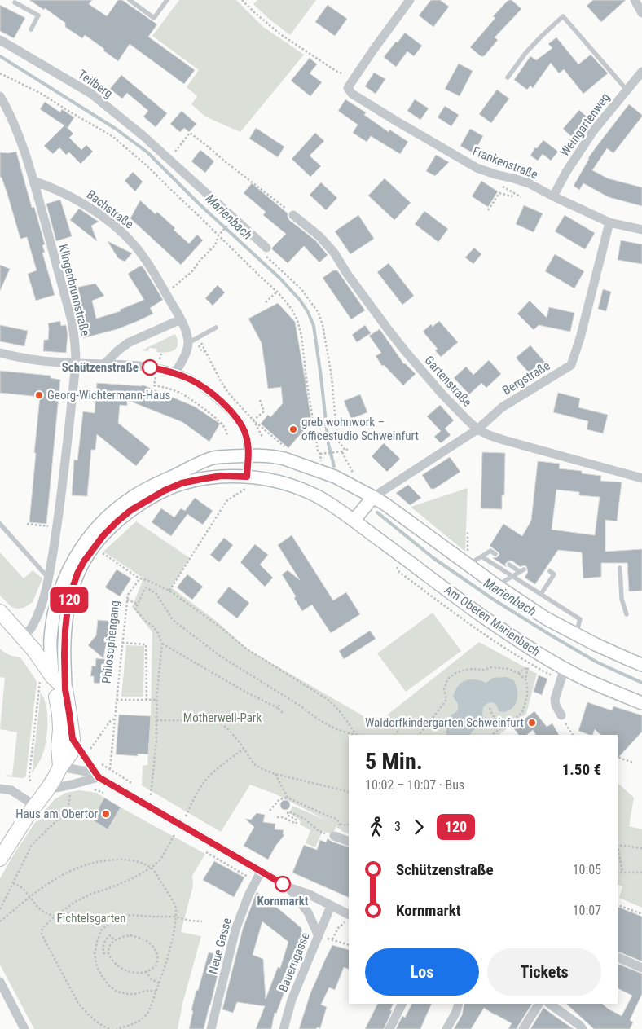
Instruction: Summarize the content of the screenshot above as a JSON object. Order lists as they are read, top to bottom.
{
  "streets": {
    "main road": ["Am Oberen Marienbach"],
    "street": [
      "Teilberg",
      "Weingartenweg",
      "Frankenstraße",
      "Bachstraße",
      "Klingenbrunnstraße",
      "Bergstraße",
      "Gartenstraße",
      "Neue Gasse",
      "Bauerngasse"
    ],
    "path": ["Philosophengang"]
  },
  "crossings": [
    ["Weingartenweg", "Frankenstraße"],
    ["Frankenstraße", "Bergstraße"],
    ["Bachstraße", "Klingenbrunnstraße"],
    ["Bergstraße", "Gartenstraße"]
  ],
  "water": ["Marienbach"],
  "parks": ["Motherwell-Park", "Fichtelsgarten"],
  "places": [
    "Schützenstraße",
    "Georg-Wichtermann-Haus",
    "greb wohnwork – officestudio Schweinfurt",
    "Waldorfkindergarten Schweinfurt",
    "Haus am Obertor",
    "Kornmarkt"
  ],
  "lines": ["bus line 120"],
  "page": {
    "on_map": "120",
    "heading": ["5 Min.", "10:02 – 10:07 · Bus", "1.50 €"],
    "legs": ["3", "120"],
    "list": [
      {
        "name": "Schützenstraße",
        "value": "10:05"
      },
      {
        "name": "Kornmarkt",
        "value": "10:07"
      }
    ],
    "buttons": ["Los", "Tickets"]
  }
}
